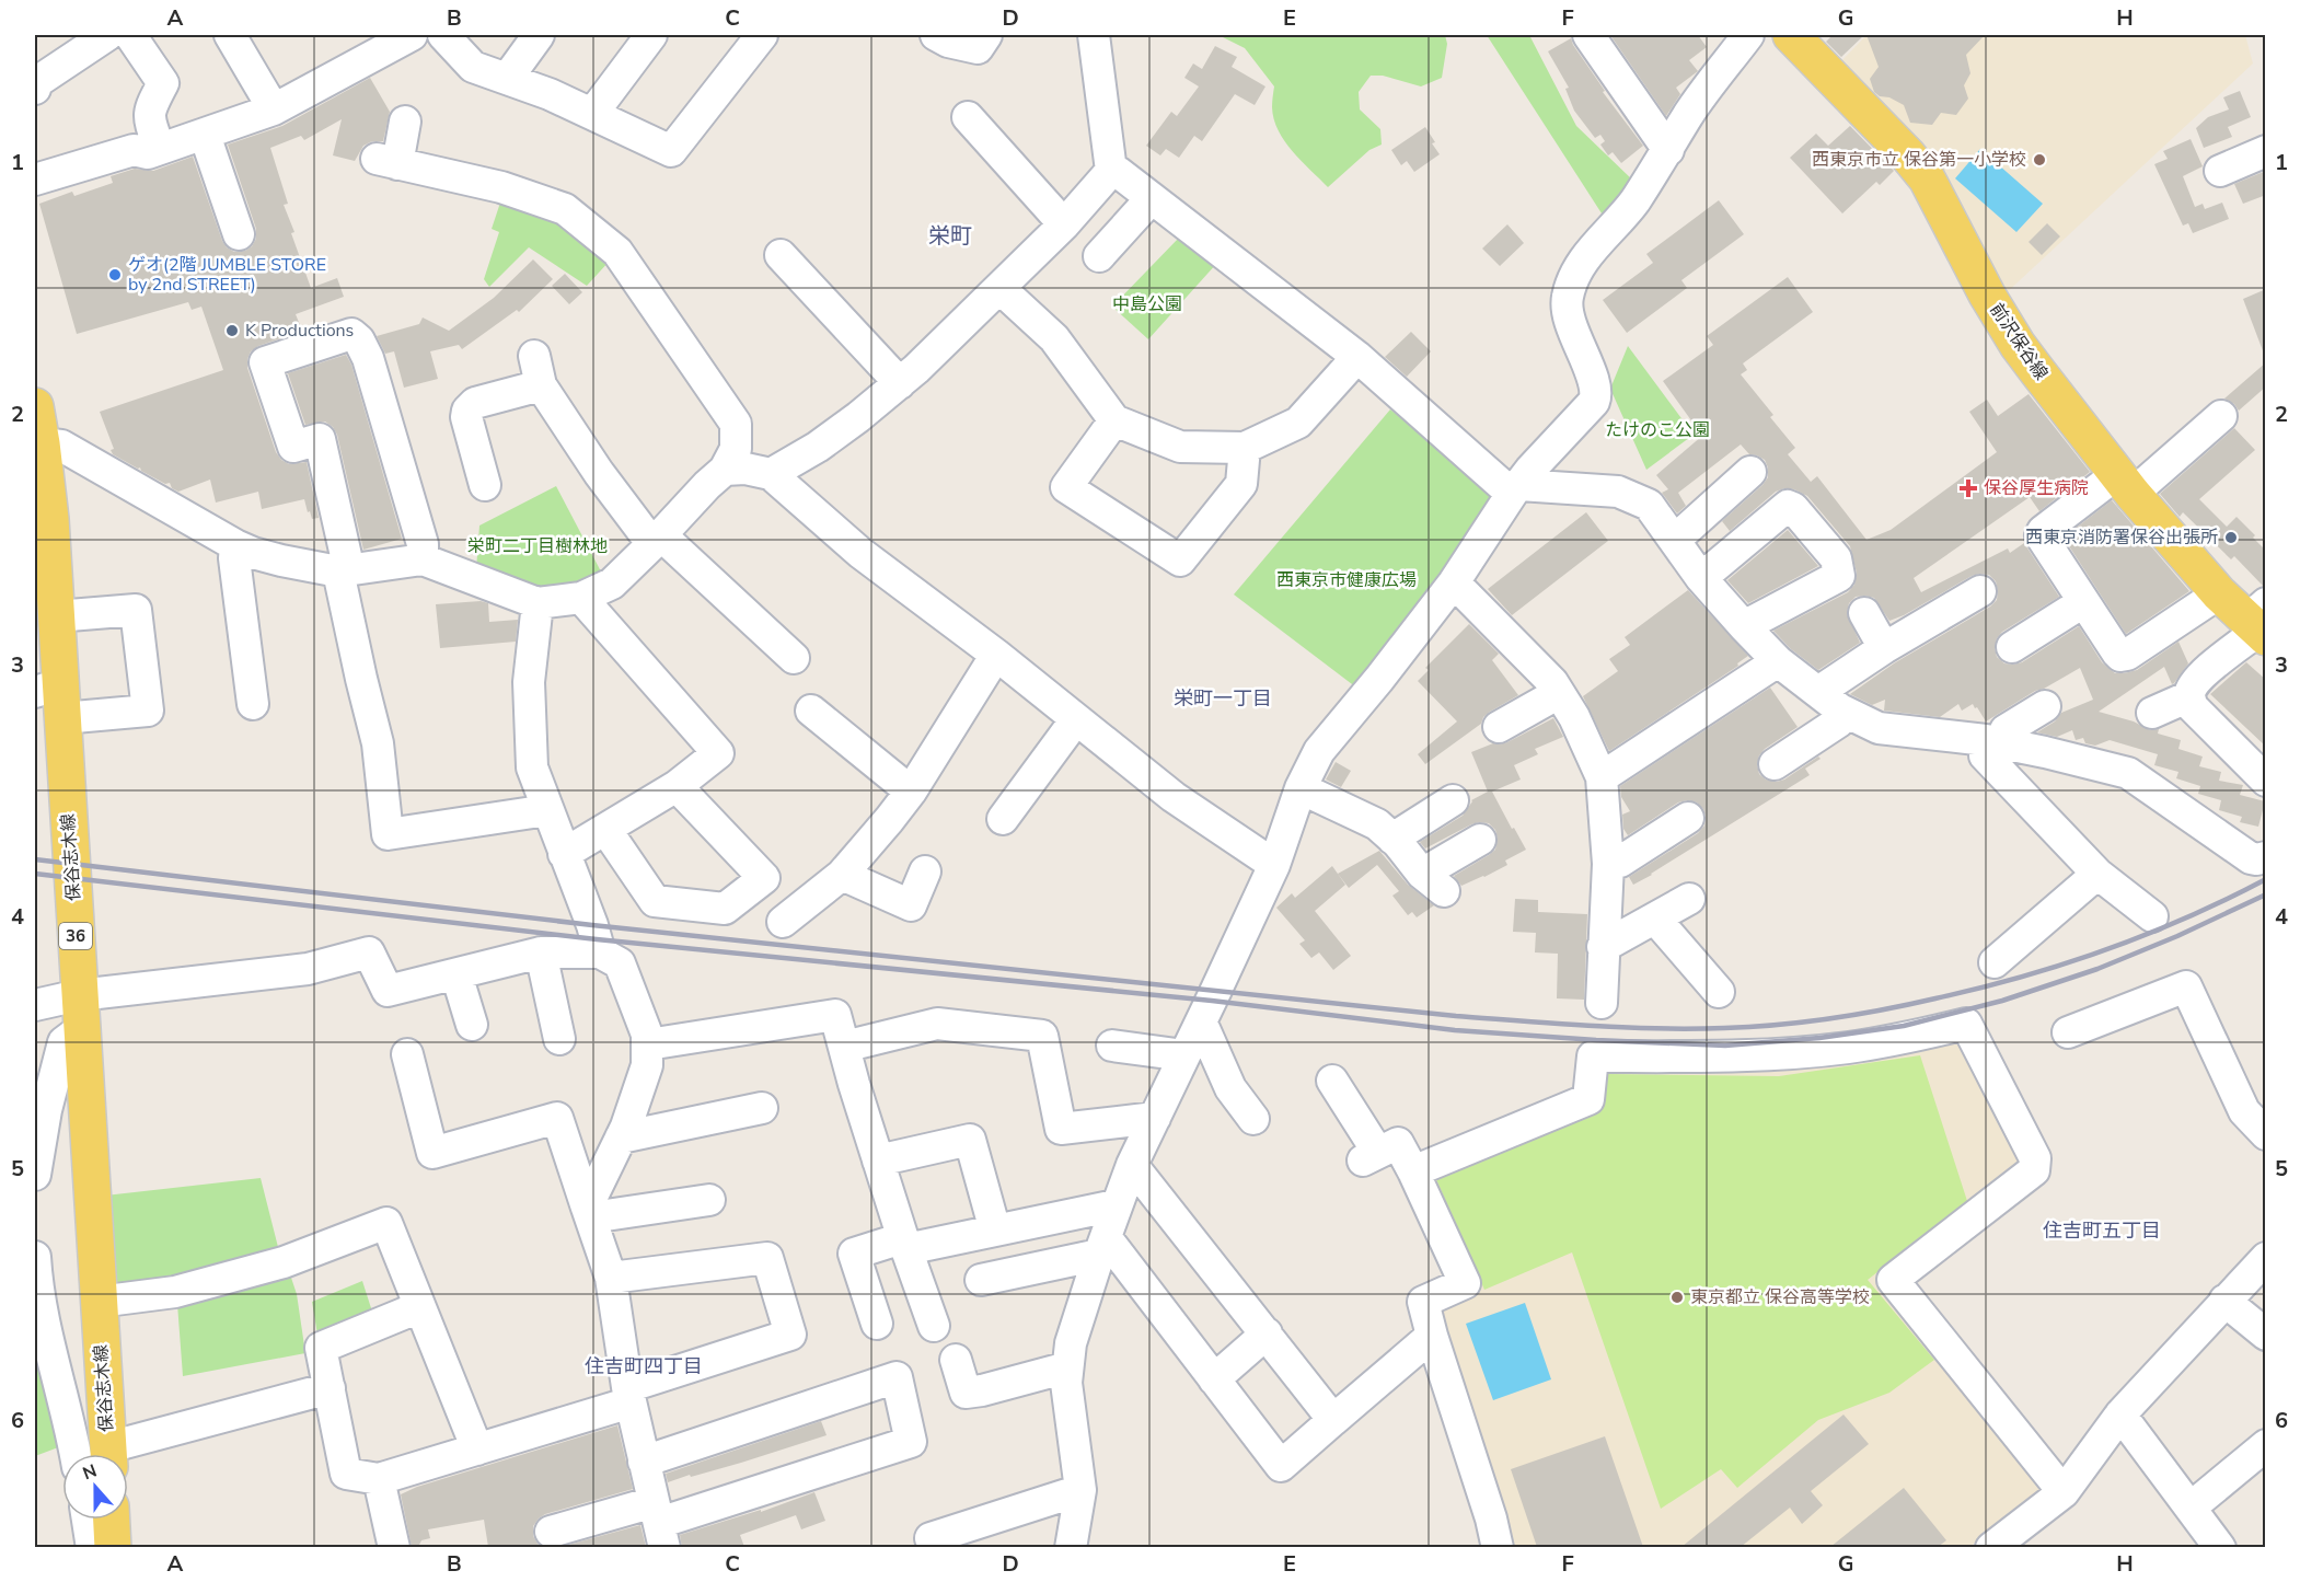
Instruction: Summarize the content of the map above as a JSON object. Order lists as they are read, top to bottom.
{
  "streets": {
    "main road": ["前沢保谷線", "保谷志木線", "36"]
  },
  "districts": [
    "栄町",
    "栄町一丁目",
    "住吉町五丁目",
    "住吉町四丁目"
  ],
  "parks": [
    "中島公園",
    "たけのこ公園",
    "栄町二丁目樹林地",
    "西東京市健康広場"
  ],
  "places": {
    "other": [
      "西東京市立 保谷第一小学校",
      "ゲオ(2階 JUMBLE STORE by 2nd STREET)",
      "K Productions",
      "西東京消防署保谷出張所",
      "東京都立 保谷高等学校"
    ],
    "health": ["保谷厚生病院"]
  },
  "north": "top",
  "grid": {
    "columns": [
      "A",
      "B",
      "C",
      "D",
      "E",
      "F",
      "G",
      "H"
    ],
    "rows": [
      "1",
      "2",
      "3",
      "4",
      "5",
      "6"
    ]
  }
}
